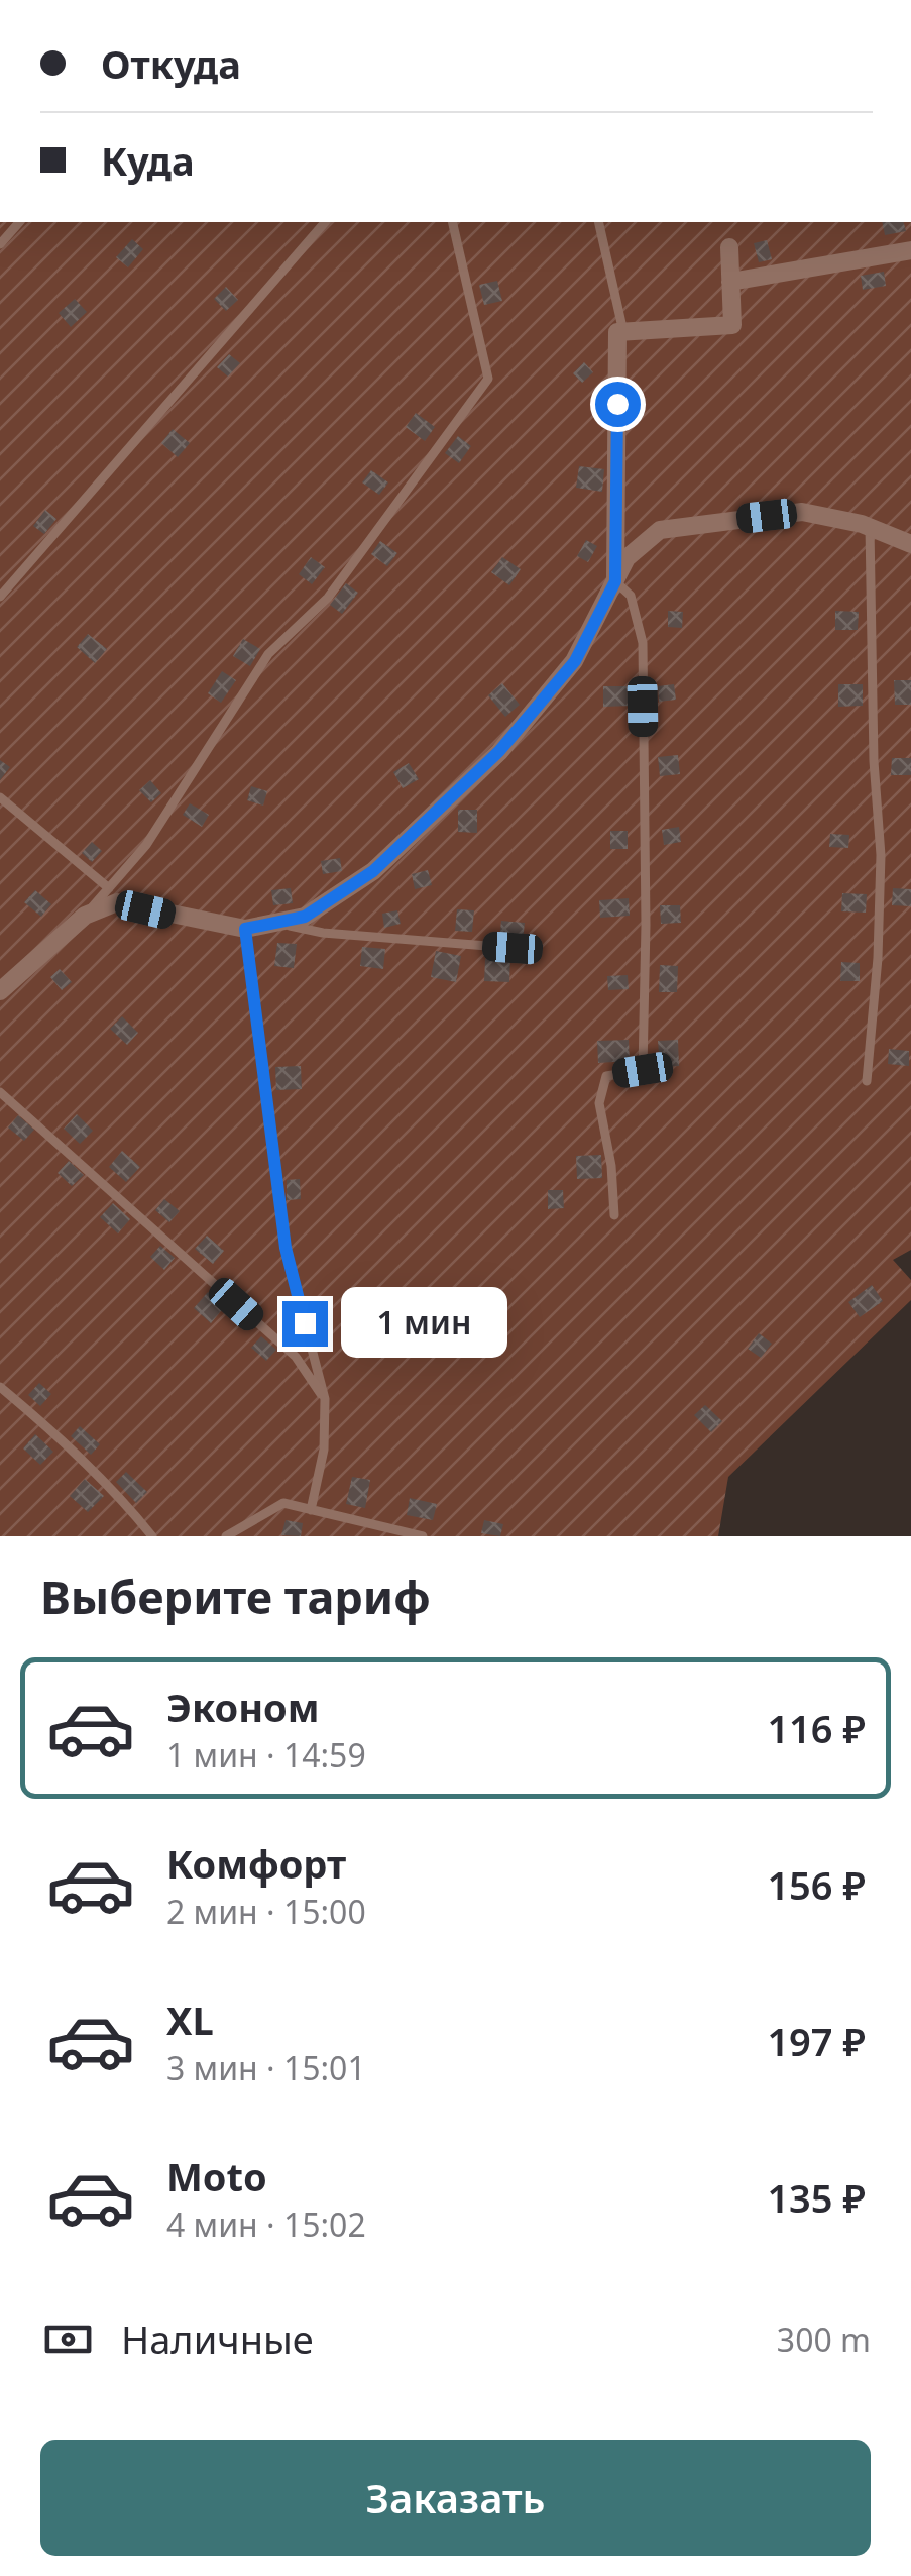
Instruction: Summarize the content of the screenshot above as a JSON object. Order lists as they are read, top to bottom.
{
  "page": {
    "banner": ["Откуда", "Куда"],
    "bubble": "1 мин",
    "heading": "Выберите тариф",
    "list": [
      {
        "name": "Эконом",
        "note": "1 мин · 14:59",
        "value": "116 ₽"
      },
      {
        "name": "Комфорт",
        "note": "2 мин · 15:00",
        "value": "156 ₽"
      },
      {
        "name": "XL",
        "note": "3 мин · 15:01",
        "value": "197 ₽"
      },
      {
        "name": "Moto",
        "note": "4 мин · 15:02",
        "value": "135 ₽"
      }
    ],
    "pay": ["Наличные", "300 m"],
    "buttons": "Заказать"
  }
}
